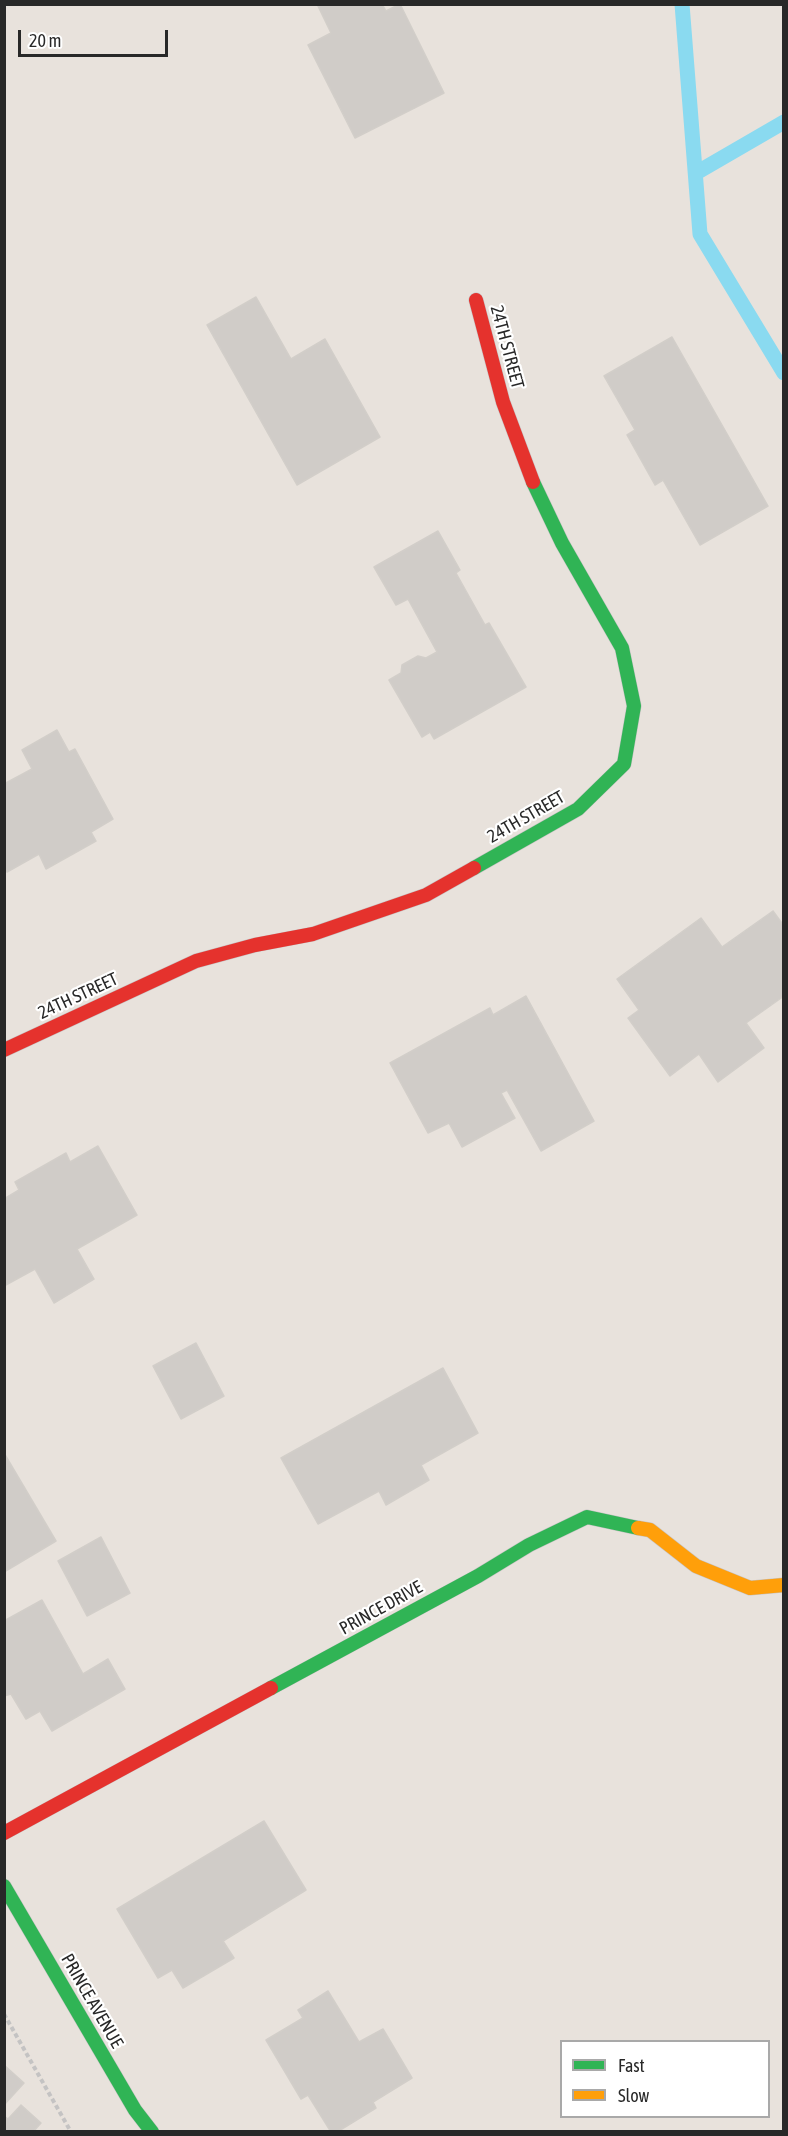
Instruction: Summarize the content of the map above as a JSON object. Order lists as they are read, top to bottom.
{
  "streets": {
    "street": ["24TH STREET", "PRINCE DRIVE", "PRINCE AVENUE"]
  },
  "legend": ["Fast", "Slow"],
  "scale_bar": "20 m"
}
